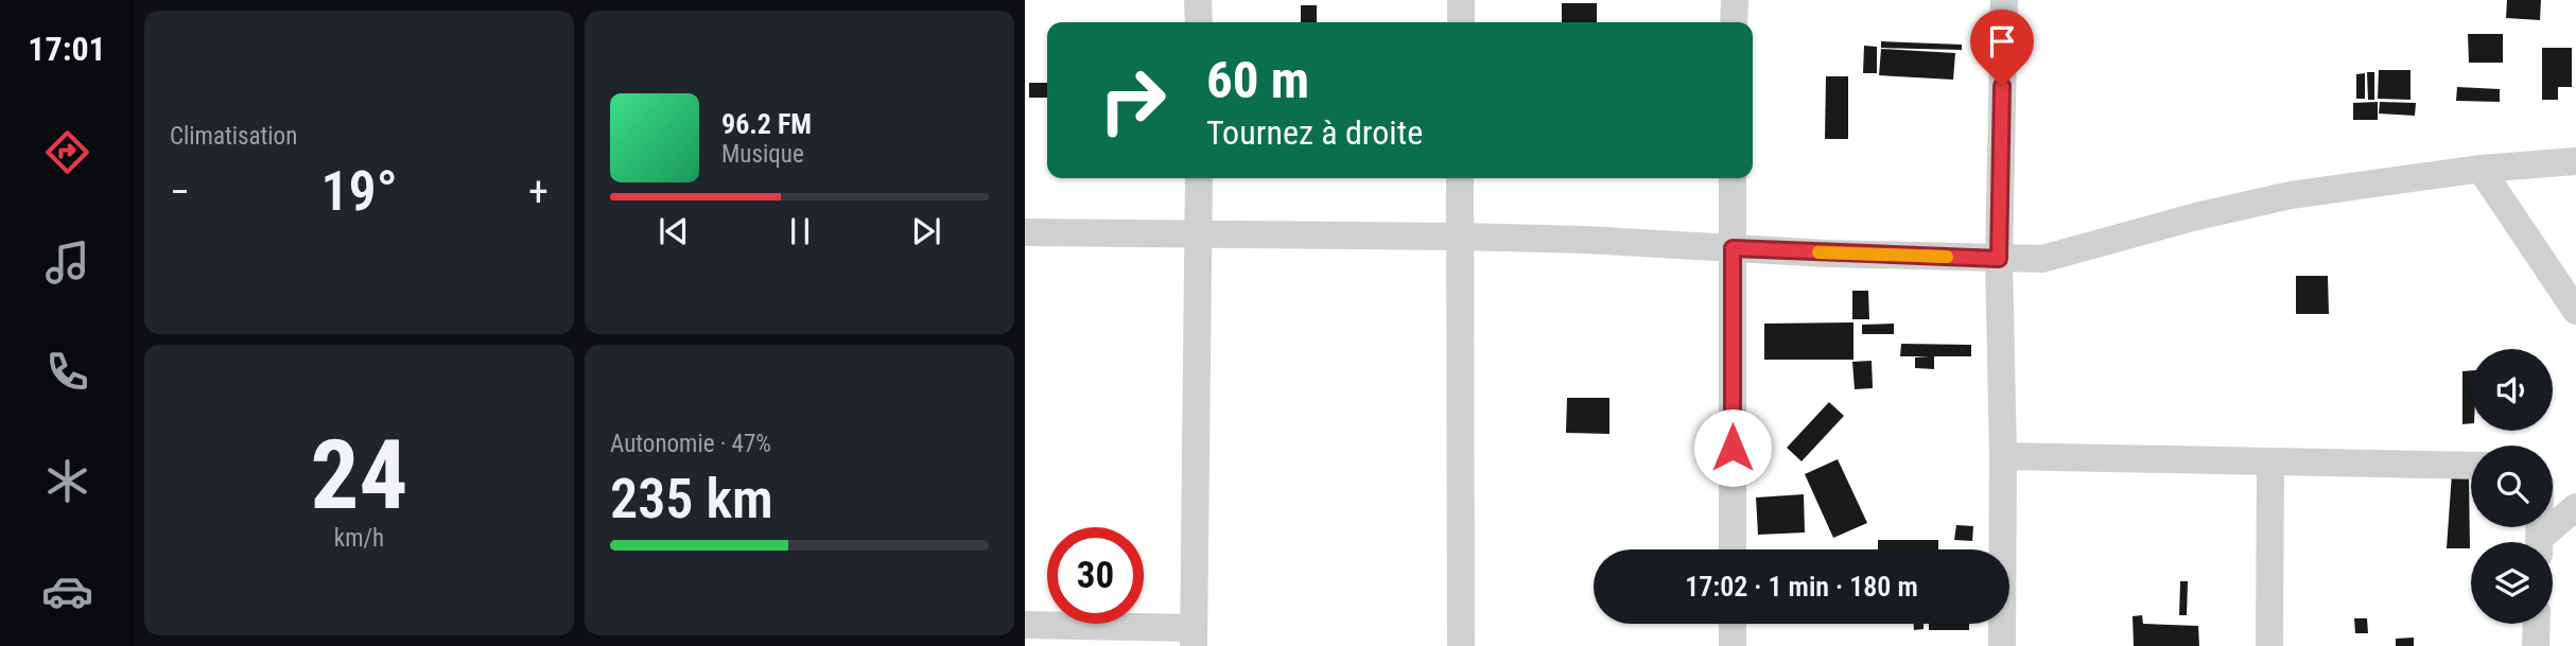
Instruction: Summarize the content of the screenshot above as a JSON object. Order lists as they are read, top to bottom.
{
  "page": {
    "tabs": "17:01",
    "tile": [
      "Climatisation",
      ["24", "km/h"],
      ["Autonomie · 47%", "235 km"]
    ],
    "turn": ["60 m", "Tournez à droite"],
    "song": ["96.2 FM", "Musique"],
    "heat": ["−", "19°", "+"],
    "limit": "30",
    "trip": "17:02 · 1 min · 180 m"
  }
}
